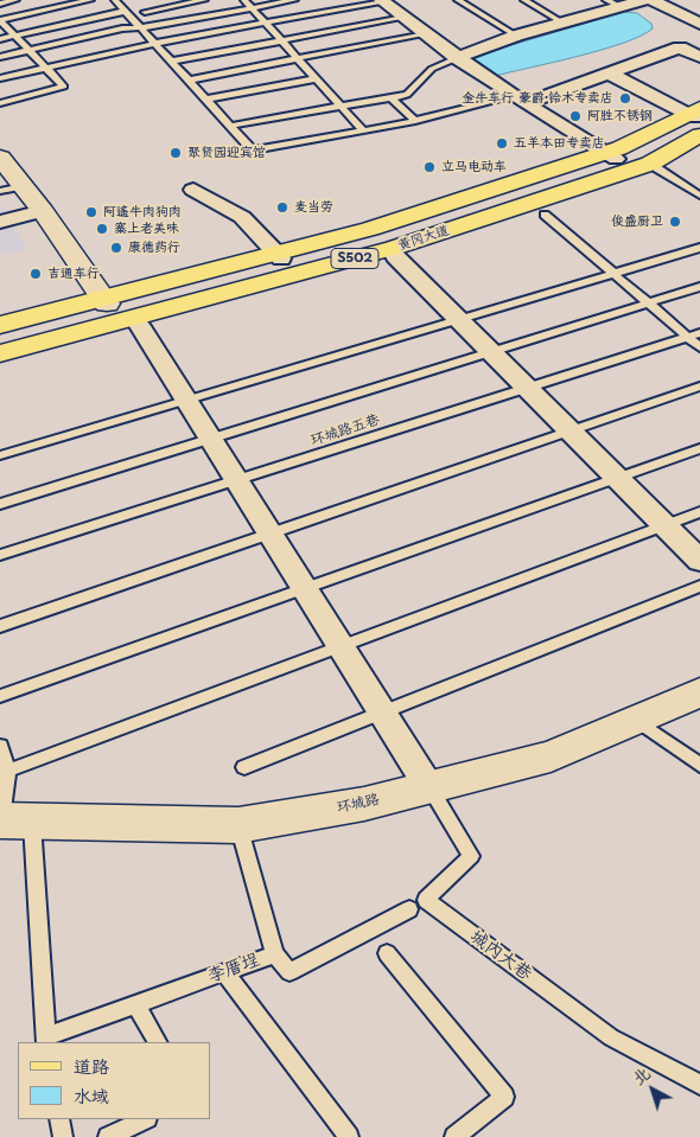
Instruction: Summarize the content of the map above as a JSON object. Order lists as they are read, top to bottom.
{
  "streets": {
    "main road": ["黄冈大道", "S502", "环城路"],
    "lane": ["环城路五巷", "城内大巷", "李厝埕"]
  },
  "crossings": [
    ["环城路", "城内大巷"]
  ],
  "places": [
    "金牛车行 豪爵·铃木专卖店",
    "阿胜不锈钢",
    "五羊本田专卖店",
    "聚贤园迎宾馆",
    "立马电动车",
    "麦当劳",
    "阿遥牛肉狗肉",
    "俊盛厨卫",
    "寨上老美味",
    "康德药行",
    "吉通车行"
  ],
  "legend": ["道路", "水域"],
  "north": "top left"
}
